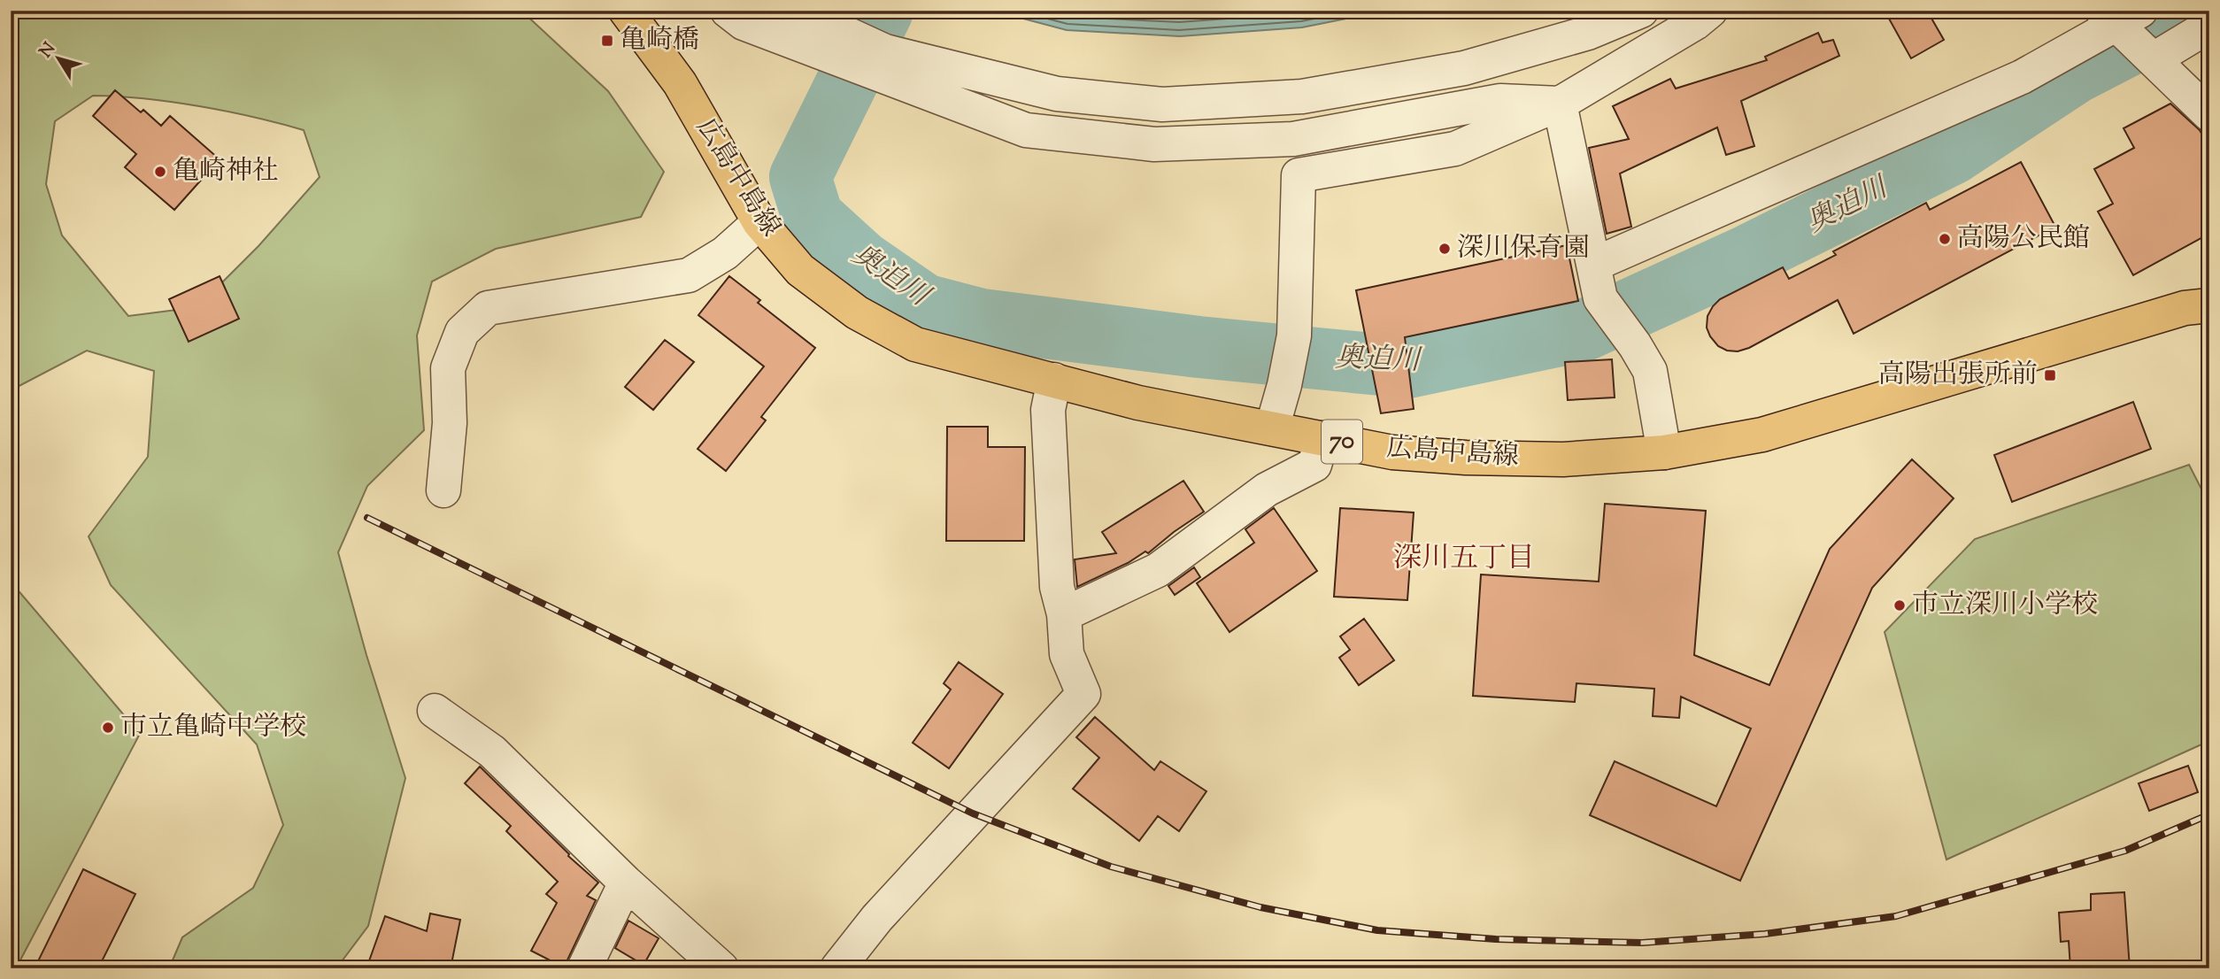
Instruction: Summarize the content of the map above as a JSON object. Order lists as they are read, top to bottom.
{
  "streets": {
    "main road": ["広島中島線", "70"]
  },
  "districts": ["深川五丁目"],
  "water": ["奥迫川"],
  "places": {
    "transit": ["亀崎橋", "高陽出張所前"],
    "other": [
      "亀崎神社",
      "高陽公民館",
      "深川保育園",
      "市立深川小学校",
      "市立亀崎中学校"
    ]
  },
  "north": "top left"
}
